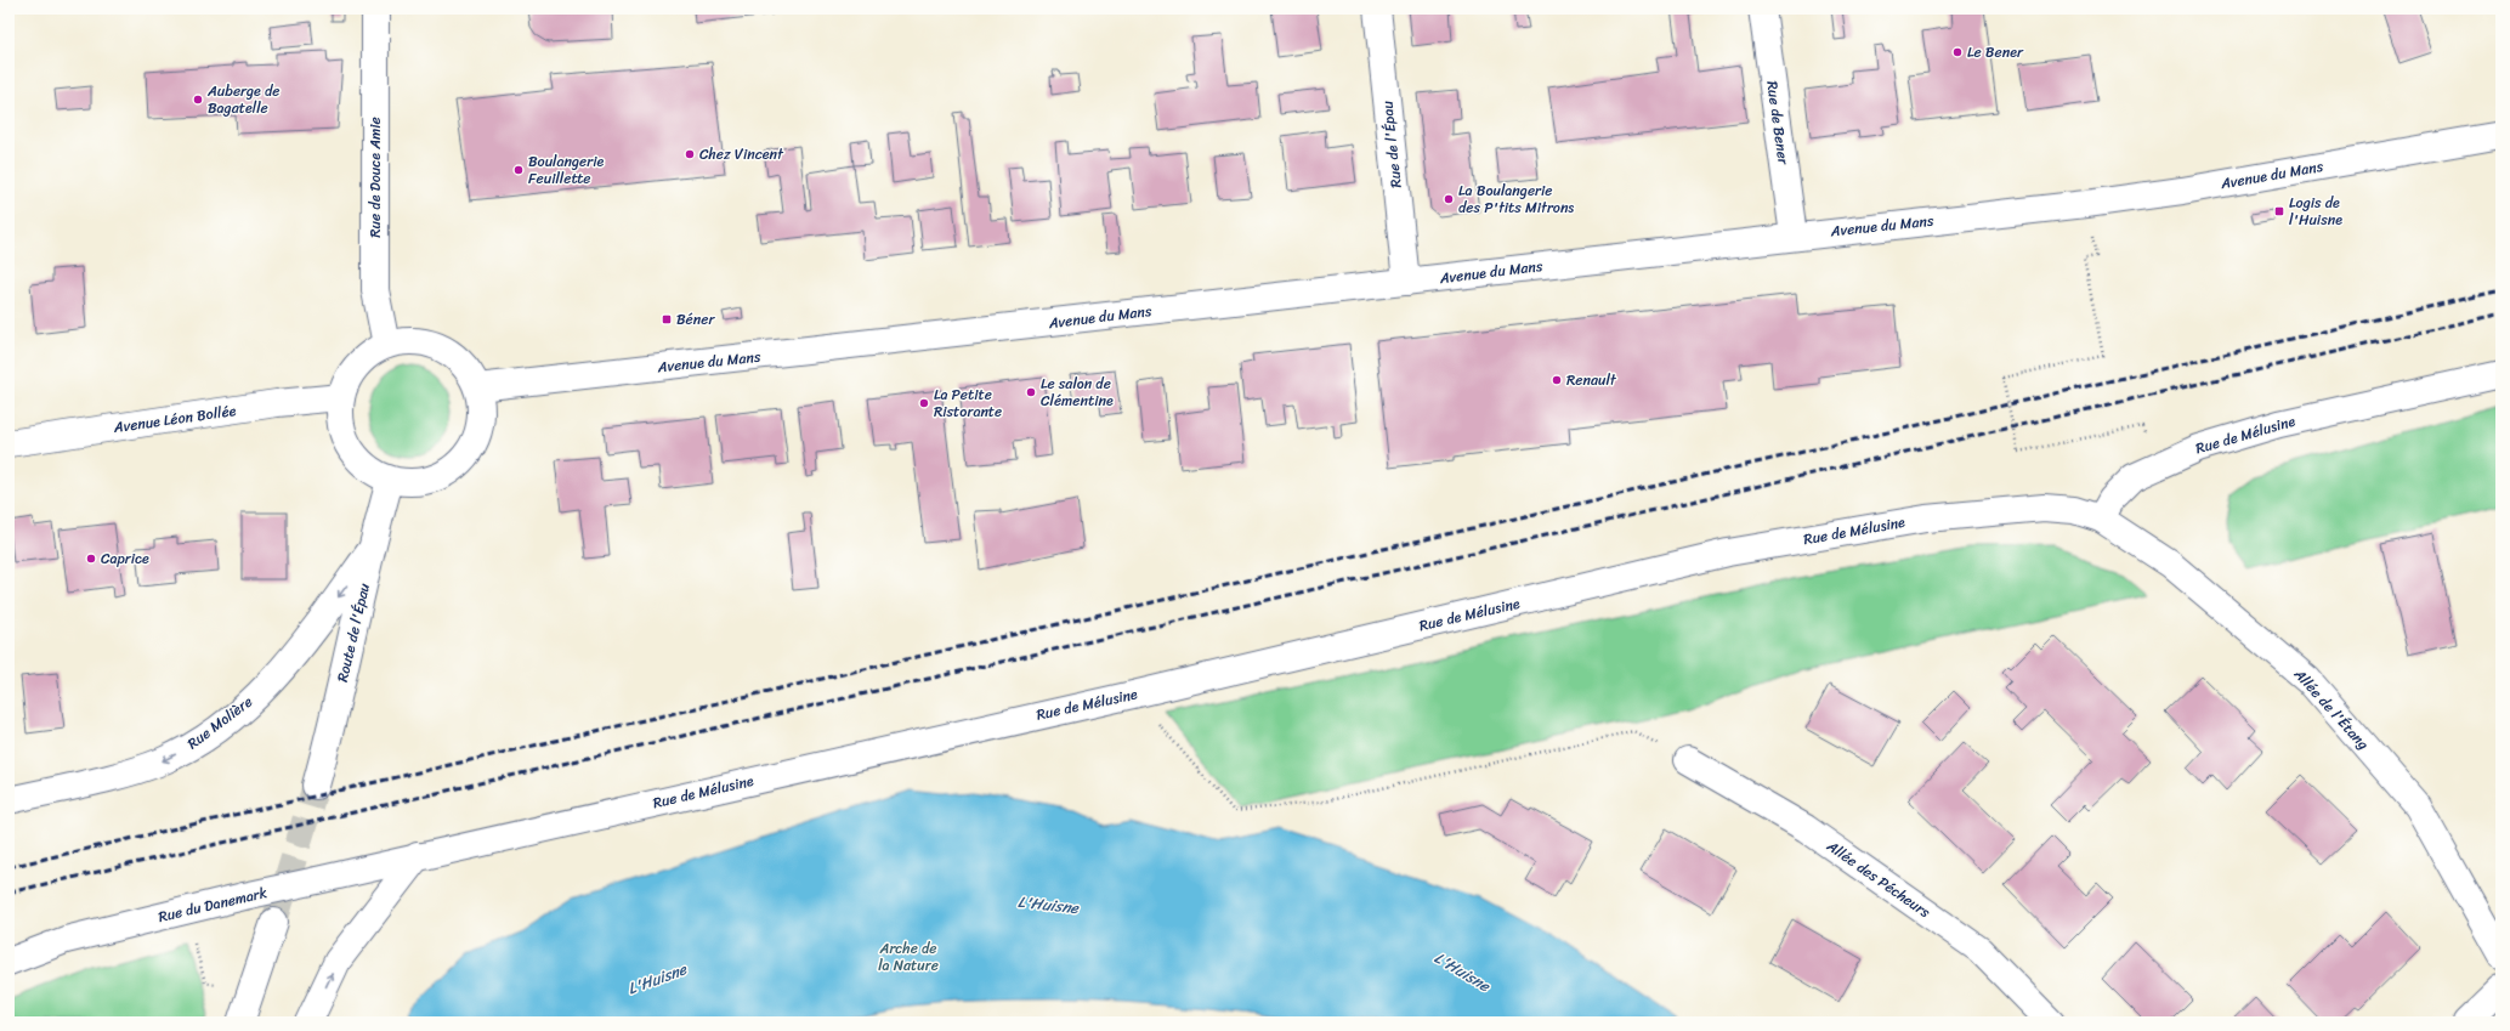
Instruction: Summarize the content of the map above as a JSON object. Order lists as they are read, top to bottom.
{
  "streets": {
    "street": [
      "Rue de Bener",
      "Rue de l'Épau",
      "Avenue du Mans",
      "Rue de Douce Amie",
      "Avenue Léon Bollée",
      "Rue de Mélusine",
      "Route de l'Épau",
      "Allée de l'Étang",
      "Rue Molière",
      "Allée des Pécheurs",
      "Rue du Danemark"
    ]
  },
  "crossings": [
    ["Rue de Bener", "Avenue du Mans"],
    ["Rue de l'Épau", "Avenue du Mans"],
    ["Avenue du Mans", "Rue de Douce Amie"],
    ["Avenue du Mans", "Avenue Léon Bollée"],
    ["Avenue du Mans", "Route de l'Épau"],
    ["Rue de Douce Amie", "Avenue Léon Bollée"],
    ["Rue de Douce Amie", "Route de l'Épau"],
    ["Avenue Léon Bollée", "Route de l'Épau"],
    ["Rue de Mélusine", "Allée de l'Étang"],
    ["Rue de Mélusine", "Rue du Danemark"],
    ["Route de l'Épau", "Rue Molière"]
  ],
  "one_way": ["Rue Molière"],
  "water": ["L'Huisne"],
  "parks": ["Arche de la Nature"],
  "places": {
    "other": [
      "Le Bener",
      "Auberge de Bagatelle",
      "Chez Vincent",
      "Boulangerie Feuillette",
      "La Boulangerie des P'tits Mitrons",
      "Renault",
      "Le salon de Clémentine",
      "La Petite Ristorante",
      "Caprice"
    ],
    "transit": ["Logis de l'Huisne", "Béner"]
  }
}
